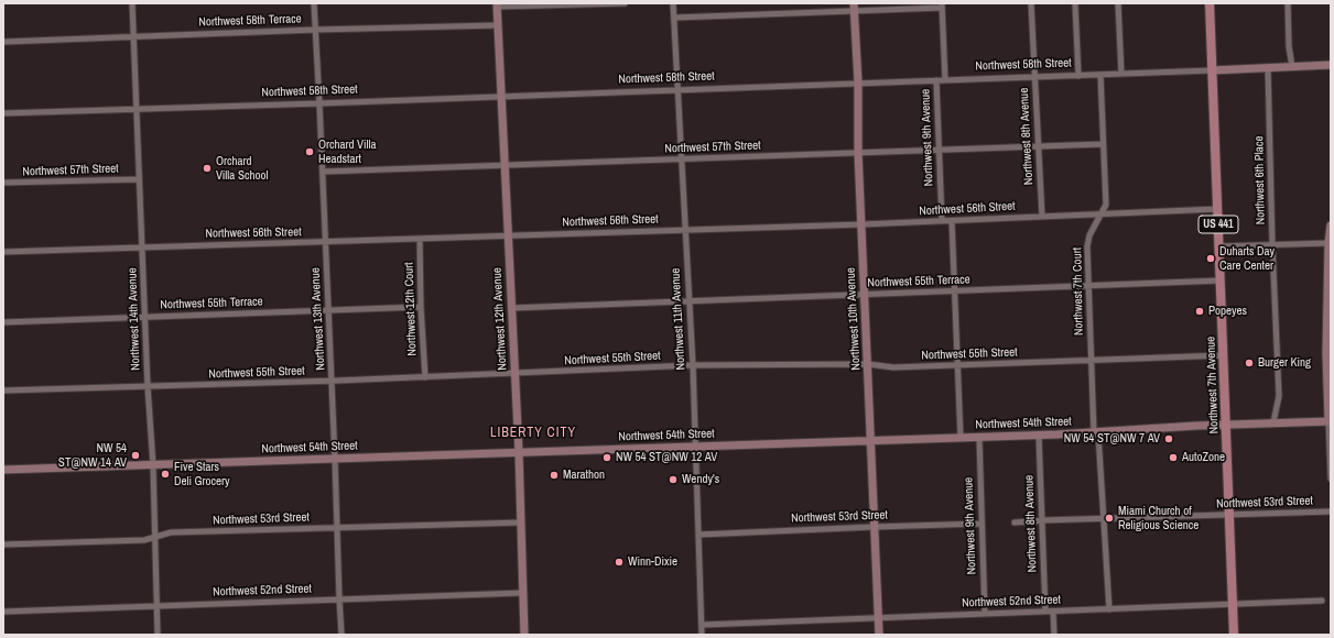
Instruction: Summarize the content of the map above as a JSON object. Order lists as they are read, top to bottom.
{
  "streets": {
    "main road": [
      "Northwest 58th Street",
      "US 441",
      "Northwest 12th Avenue",
      "Northwest 10th Avenue",
      "Northwest 7th Avenue",
      "Northwest 54th Street"
    ],
    "street": [
      "Northwest 58th Terrace",
      "Northwest 8th Avenue",
      "Northwest 9th Avenue",
      "Northwest 57th Street",
      "Northwest 6th Place",
      "Northwest 56th Street",
      "Northwest 55th Terrace",
      "Northwest 7th Court",
      "Northwest 12th Court",
      "Northwest 14th Avenue",
      "Northwest 13th Avenue",
      "Northwest 11th Avenue",
      "Northwest 55th Street",
      "Northwest 53rd Street",
      "Northwest 52nd Street"
    ]
  },
  "crossings": [
    ["Northwest 58th Terrace", "Northwest 14th Avenue"],
    ["Northwest 58th Terrace", "Northwest 13th Avenue"],
    ["Northwest 58th Terrace", "Northwest 12th Avenue"],
    ["Northwest 58th Street", "Northwest 8th Avenue"],
    ["Northwest 58th Street", "Northwest 9th Avenue"],
    ["Northwest 58th Street", "Northwest 6th Place"],
    ["Northwest 58th Street", "Northwest 7th Court"],
    ["Northwest 58th Street", "Northwest 14th Avenue"],
    ["Northwest 58th Street", "Northwest 13th Avenue"],
    ["Northwest 58th Street", "Northwest 12th Avenue"],
    ["Northwest 58th Street", "Northwest 11th Avenue"],
    ["Northwest 58th Street", "Northwest 10th Avenue"],
    ["Northwest 58th Street", "Northwest 7th Avenue"],
    ["Northwest 8th Avenue", "Northwest 57th Street"],
    ["Northwest 8th Avenue", "Northwest 56th Street"],
    ["Northwest 8th Avenue", "Northwest 54th Street"],
    ["Northwest 8th Avenue", "Northwest 53rd Street"],
    ["Northwest 8th Avenue", "Northwest 52nd Street"],
    ["Northwest 9th Avenue", "Northwest 57th Street"],
    ["Northwest 9th Avenue", "Northwest 56th Street"],
    ["Northwest 9th Avenue", "Northwest 54th Street"],
    ["Northwest 9th Avenue", "Northwest 53rd Street"],
    ["Northwest 9th Avenue", "Northwest 52nd Street"],
    ["Northwest 57th Street", "Northwest 7th Court"],
    ["Northwest 57th Street", "Northwest 14th Avenue"],
    ["Northwest 57th Street", "Northwest 13th Avenue"],
    ["Northwest 57th Street", "Northwest 12th Avenue"],
    ["Northwest 57th Street", "Northwest 11th Avenue"],
    ["Northwest 57th Street", "Northwest 10th Avenue"],
    ["Northwest 6th Place", "Northwest 54th Street"],
    ["Northwest 56th Street", "Northwest 7th Court"],
    ["Northwest 56th Street", "Northwest 12th Court"],
    ["Northwest 56th Street", "Northwest 14th Avenue"],
    ["Northwest 56th Street", "Northwest 13th Avenue"],
    ["Northwest 56th Street", "Northwest 12th Avenue"],
    ["Northwest 56th Street", "Northwest 11th Avenue"],
    ["Northwest 56th Street", "Northwest 10th Avenue"],
    ["Northwest 56th Street", "Northwest 7th Avenue"],
    ["Northwest 55th Terrace", "Northwest 7th Court"],
    ["Northwest 55th Terrace", "Northwest 12th Court"],
    ["Northwest 55th Terrace", "Northwest 14th Avenue"],
    ["Northwest 55th Terrace", "Northwest 13th Avenue"],
    ["Northwest 55th Terrace", "Northwest 12th Avenue"],
    ["Northwest 55th Terrace", "Northwest 11th Avenue"],
    ["Northwest 55th Terrace", "Northwest 10th Avenue"],
    ["Northwest 55th Terrace", "Northwest 7th Avenue"],
    ["Northwest 7th Court", "Northwest 55th Street"],
    ["Northwest 7th Court", "Northwest 54th Street"],
    ["Northwest 7th Court", "Northwest 53rd Street"],
    ["Northwest 7th Court", "Northwest 52nd Street"],
    ["Northwest 12th Court", "Northwest 55th Street"],
    ["Northwest 14th Avenue", "Northwest 55th Street"],
    ["Northwest 14th Avenue", "Northwest 54th Street"],
    ["Northwest 14th Avenue", "Northwest 53rd Street"],
    ["Northwest 14th Avenue", "Northwest 52nd Street"],
    ["Northwest 13th Avenue", "Northwest 55th Street"],
    ["Northwest 13th Avenue", "Northwest 54th Street"],
    ["Northwest 13th Avenue", "Northwest 53rd Street"],
    ["Northwest 13th Avenue", "Northwest 52nd Street"],
    ["Northwest 12th Avenue", "Northwest 55th Street"],
    ["Northwest 12th Avenue", "Northwest 54th Street"],
    ["Northwest 12th Avenue", "Northwest 53rd Street"],
    ["Northwest 12th Avenue", "Northwest 52nd Street"],
    ["Northwest 11th Avenue", "Northwest 55th Street"],
    ["Northwest 11th Avenue", "Northwest 54th Street"],
    ["Northwest 11th Avenue", "Northwest 53rd Street"],
    ["Northwest 11th Avenue", "Northwest 52nd Street"],
    ["Northwest 10th Avenue", "Northwest 55th Street"],
    ["Northwest 10th Avenue", "Northwest 54th Street"],
    ["Northwest 10th Avenue", "Northwest 53rd Street"],
    ["Northwest 10th Avenue", "Northwest 52nd Street"],
    ["Northwest 55th Street", "Northwest 7th Avenue"],
    ["Northwest 7th Avenue", "Northwest 54th Street"],
    ["Northwest 7th Avenue", "Northwest 53rd Street"],
    ["Northwest 7th Avenue", "Northwest 52nd Street"]
  ],
  "districts": ["LIBERTY CITY"],
  "places": [
    "Orchard Villa Headstart",
    "Orchard Villa School",
    "Duharts Day Care Center",
    "Popeyes",
    "Burger King",
    "NW 54 ST@NW 7 AV",
    "NW 54 ST@NW 14 AV",
    "NW 54 ST@NW 12 AV",
    "AutoZone",
    "Five Stars Deli Grocery",
    "Marathon",
    "Wendy's",
    "Miami Church of Religious Science",
    "Winn-Dixie"
  ]
}
